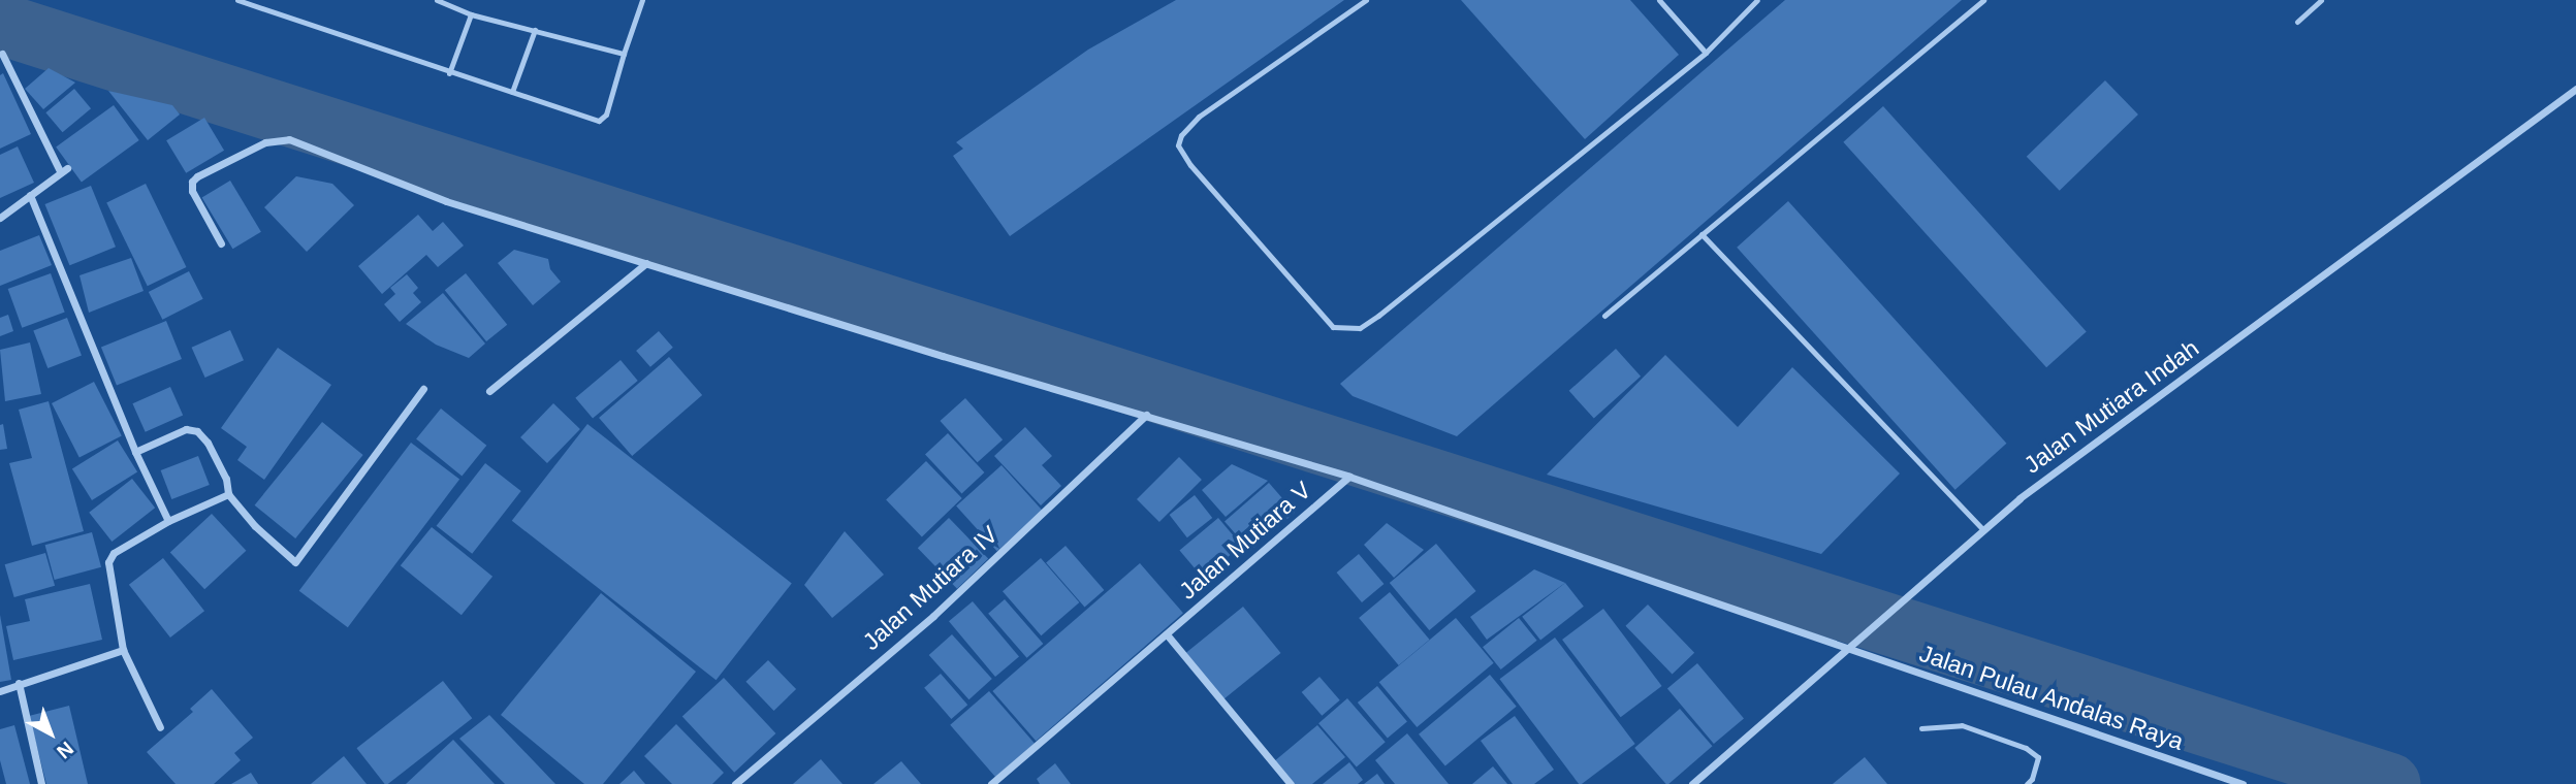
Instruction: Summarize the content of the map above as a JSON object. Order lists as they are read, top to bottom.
{
  "streets": {
    "street": [
      "Jalan Mutiara Indah",
      "Jalan Mutiara V",
      "Jalan Mutiara IV",
      "Jalan Pulau Andalas Raya"
    ]
  },
  "crossings": [
    ["Jalan Mutiara Indah", "Jalan Pulau Andalas Raya"],
    ["Jalan Mutiara V", "Jalan Pulau Andalas Raya"],
    ["Jalan Mutiara IV", "Jalan Pulau Andalas Raya"]
  ],
  "north": "bottom right"
}
